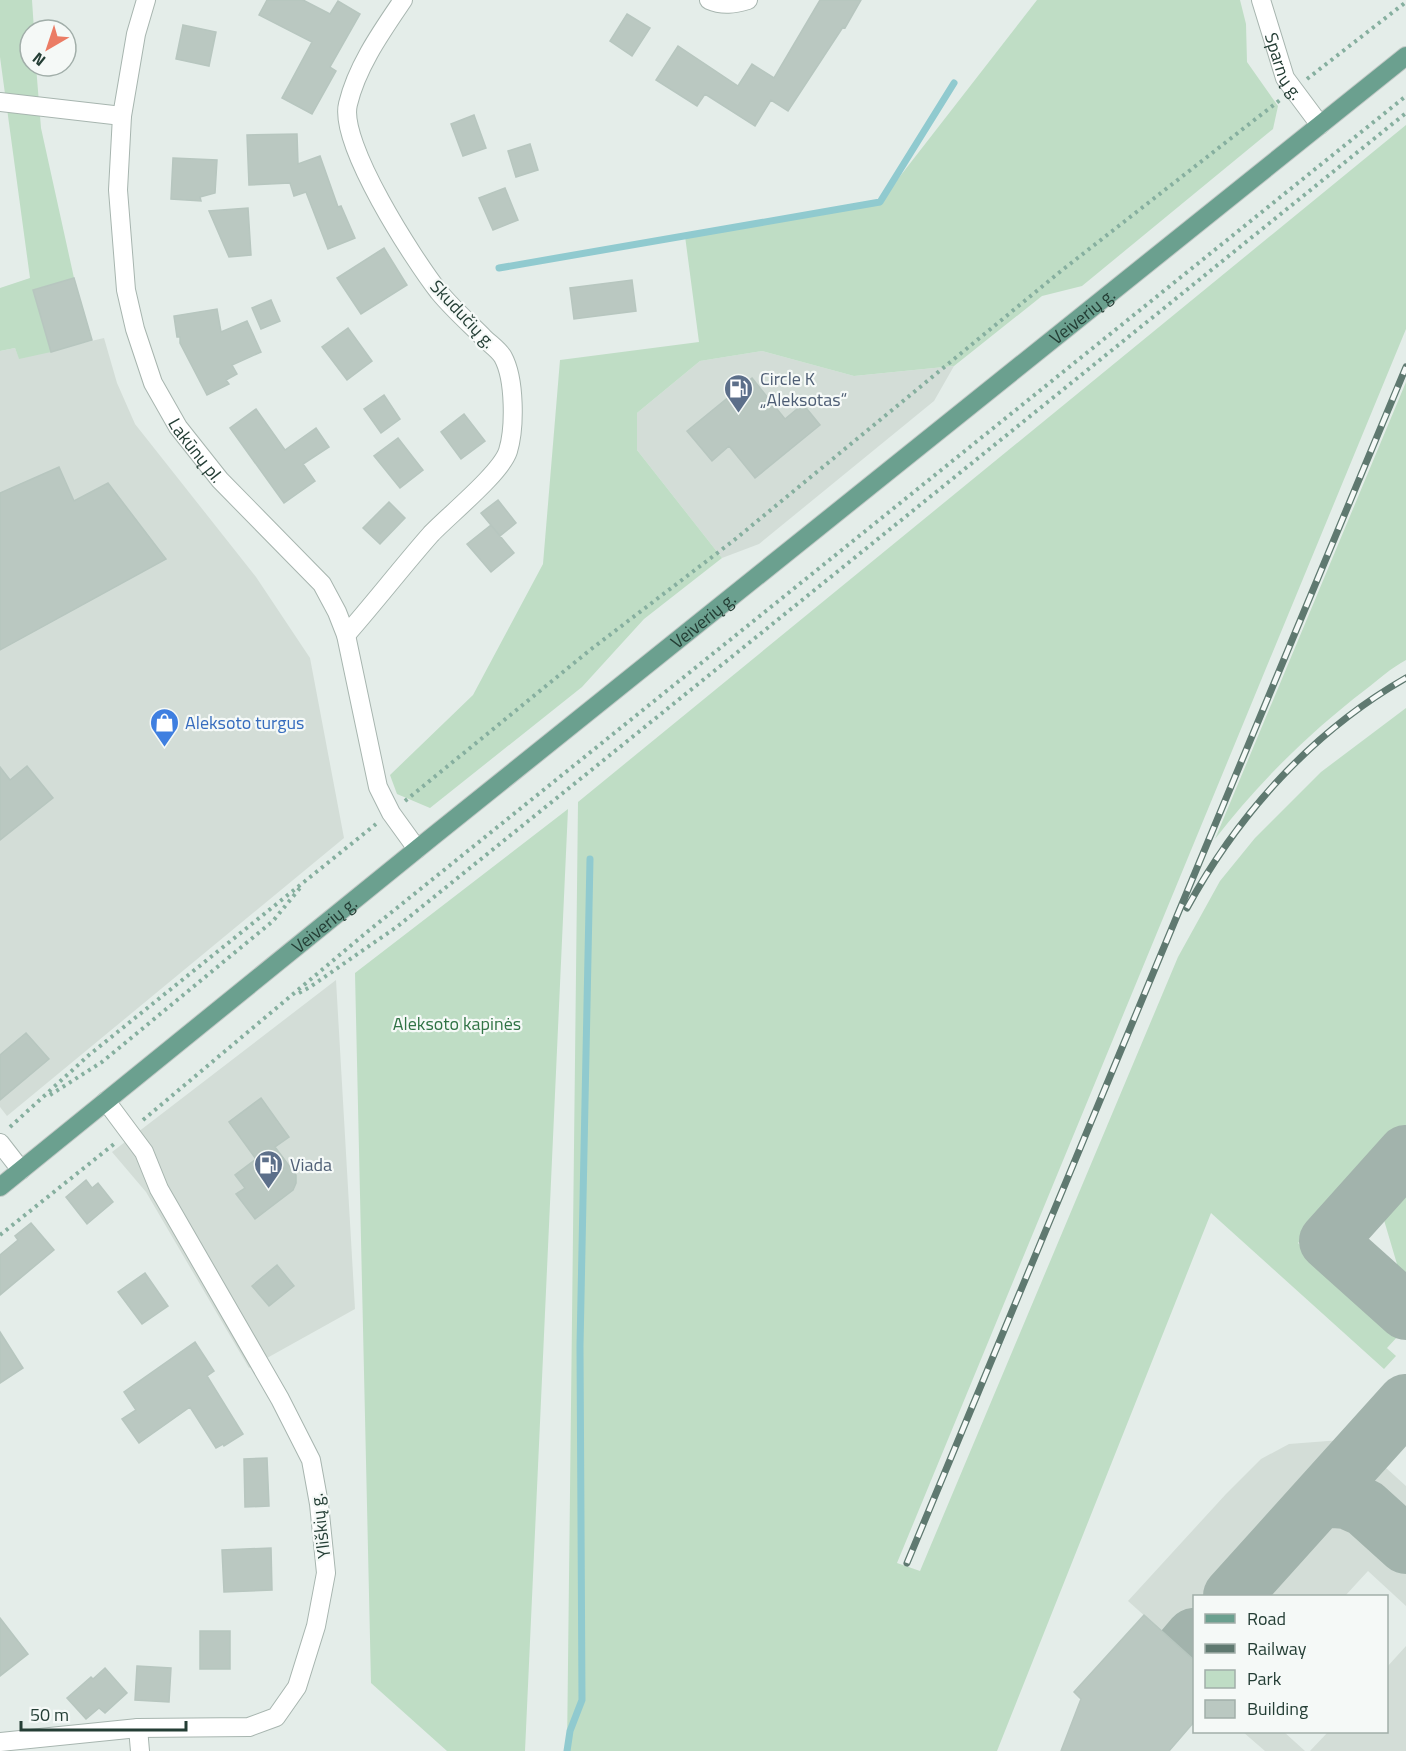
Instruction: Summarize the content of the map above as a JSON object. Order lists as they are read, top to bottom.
{
  "streets": {
    "main road": ["Veiverių g."],
    "street": [
      "Sparnų g.",
      "Skudučių g.",
      "Lakūnų pl.",
      "Yliškių g."
    ]
  },
  "crossings": [
    ["Sparnų g.", "Veiverių g."],
    ["Skudučių g.", "Lakūnų pl."],
    ["Veiverių g.", "Lakūnų pl."],
    ["Veiverių g.", "Yliškių g."]
  ],
  "parks": ["Aleksoto kapinės"],
  "places": {
    "fuel station": ["Circle K „Aleksotas“", "Viada"],
    "shop": ["Aleksoto turgus"]
  },
  "legend": [
    "Road",
    "Railway",
    "Park",
    "Building"
  ],
  "scale_bar": "50 m",
  "north": "bottom left"
}
